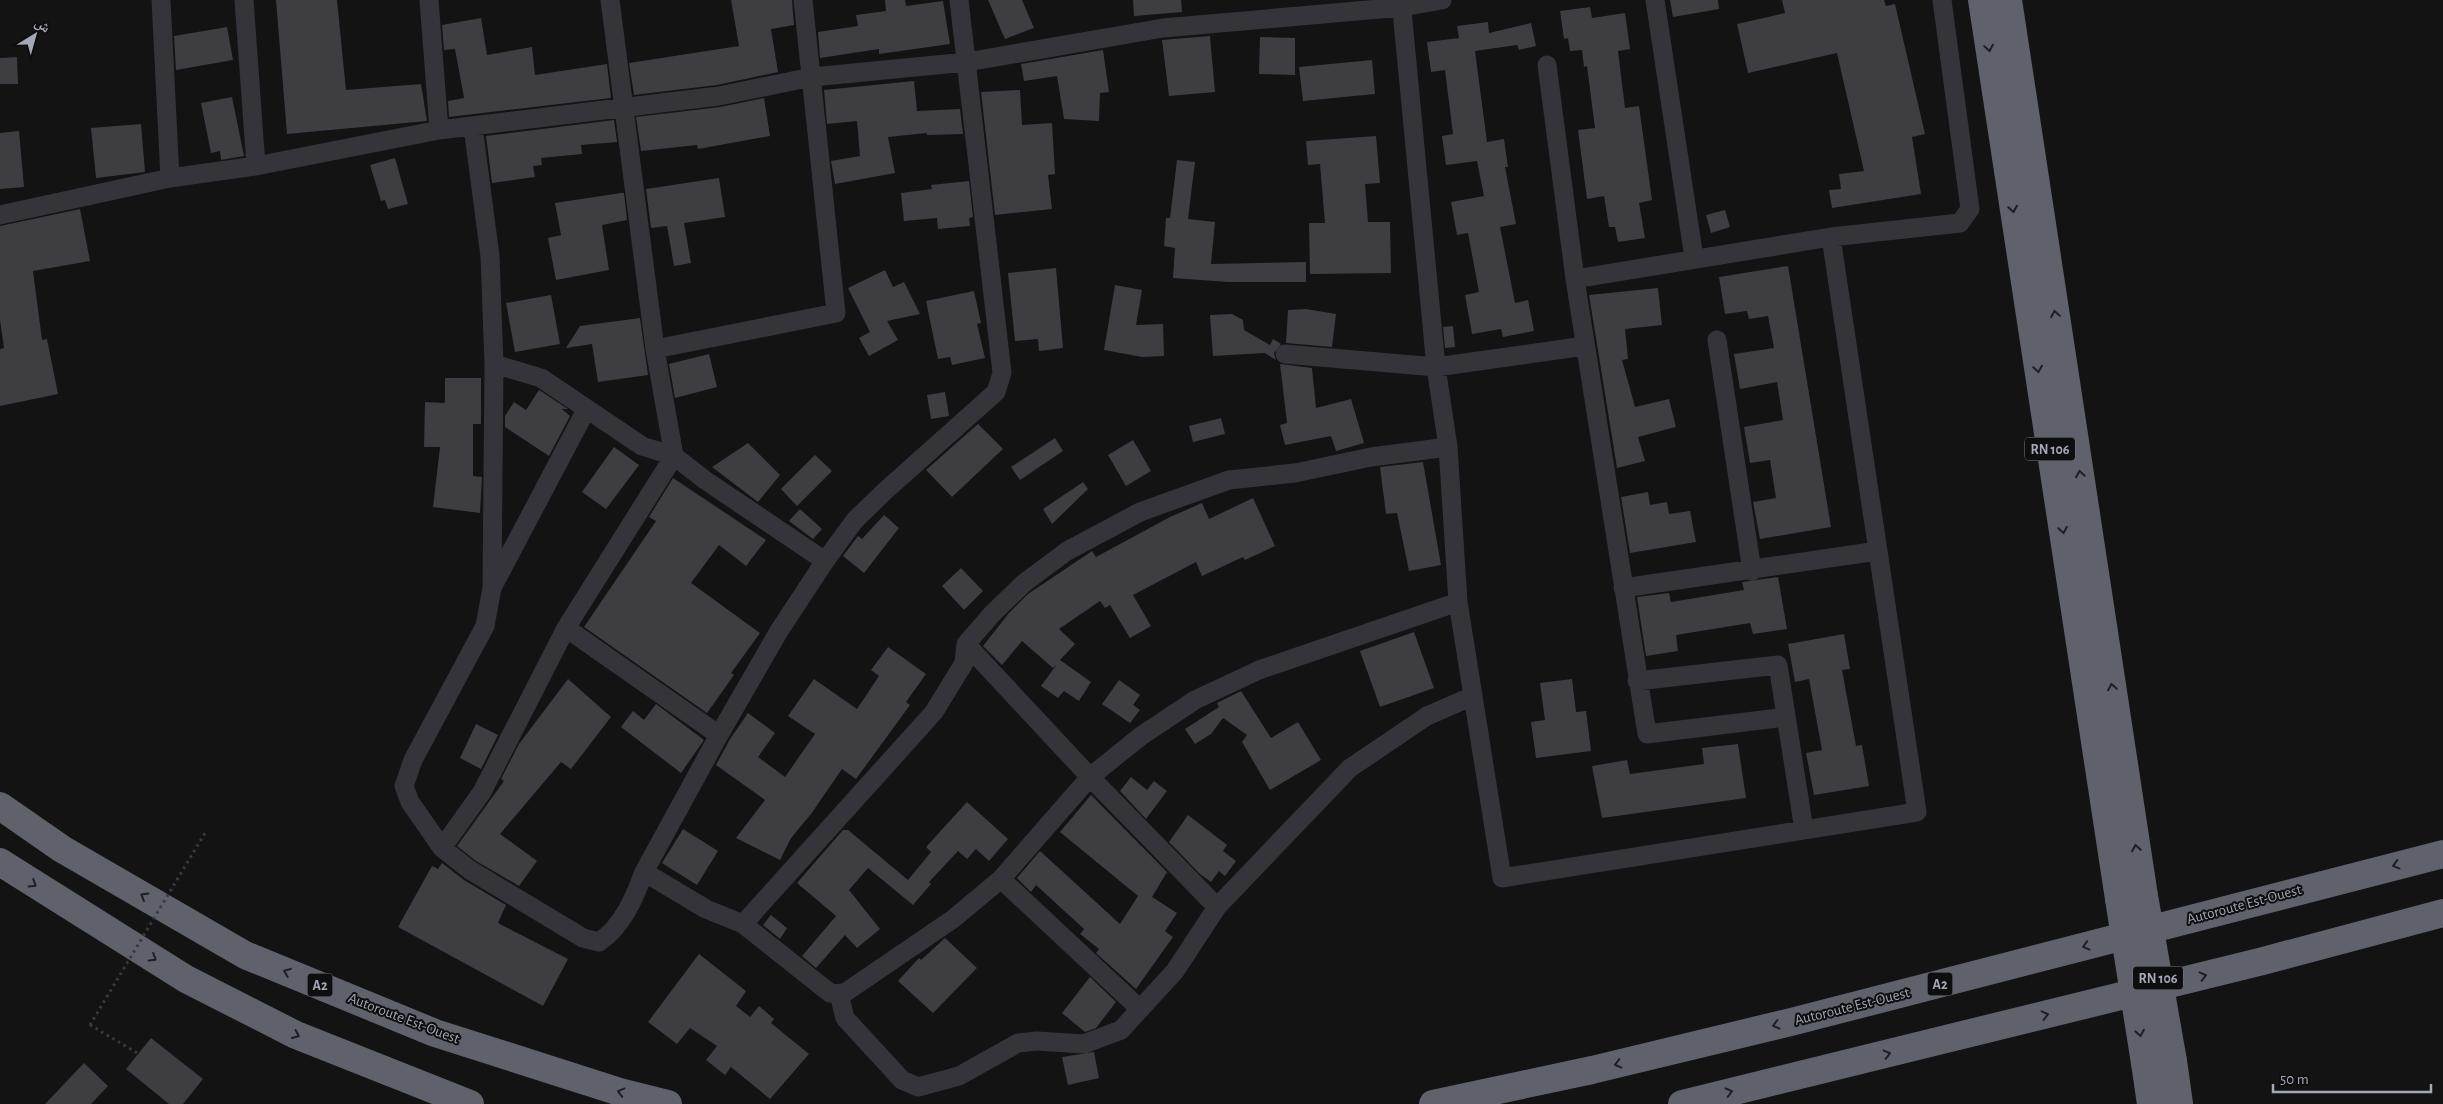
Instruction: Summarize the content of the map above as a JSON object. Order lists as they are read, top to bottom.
{
  "streets": {
    "highway": ["RN 106", "Autoroute Est-Ouest", "A2"]
  },
  "scale_bar": "50 m",
  "north": "top right"
}
